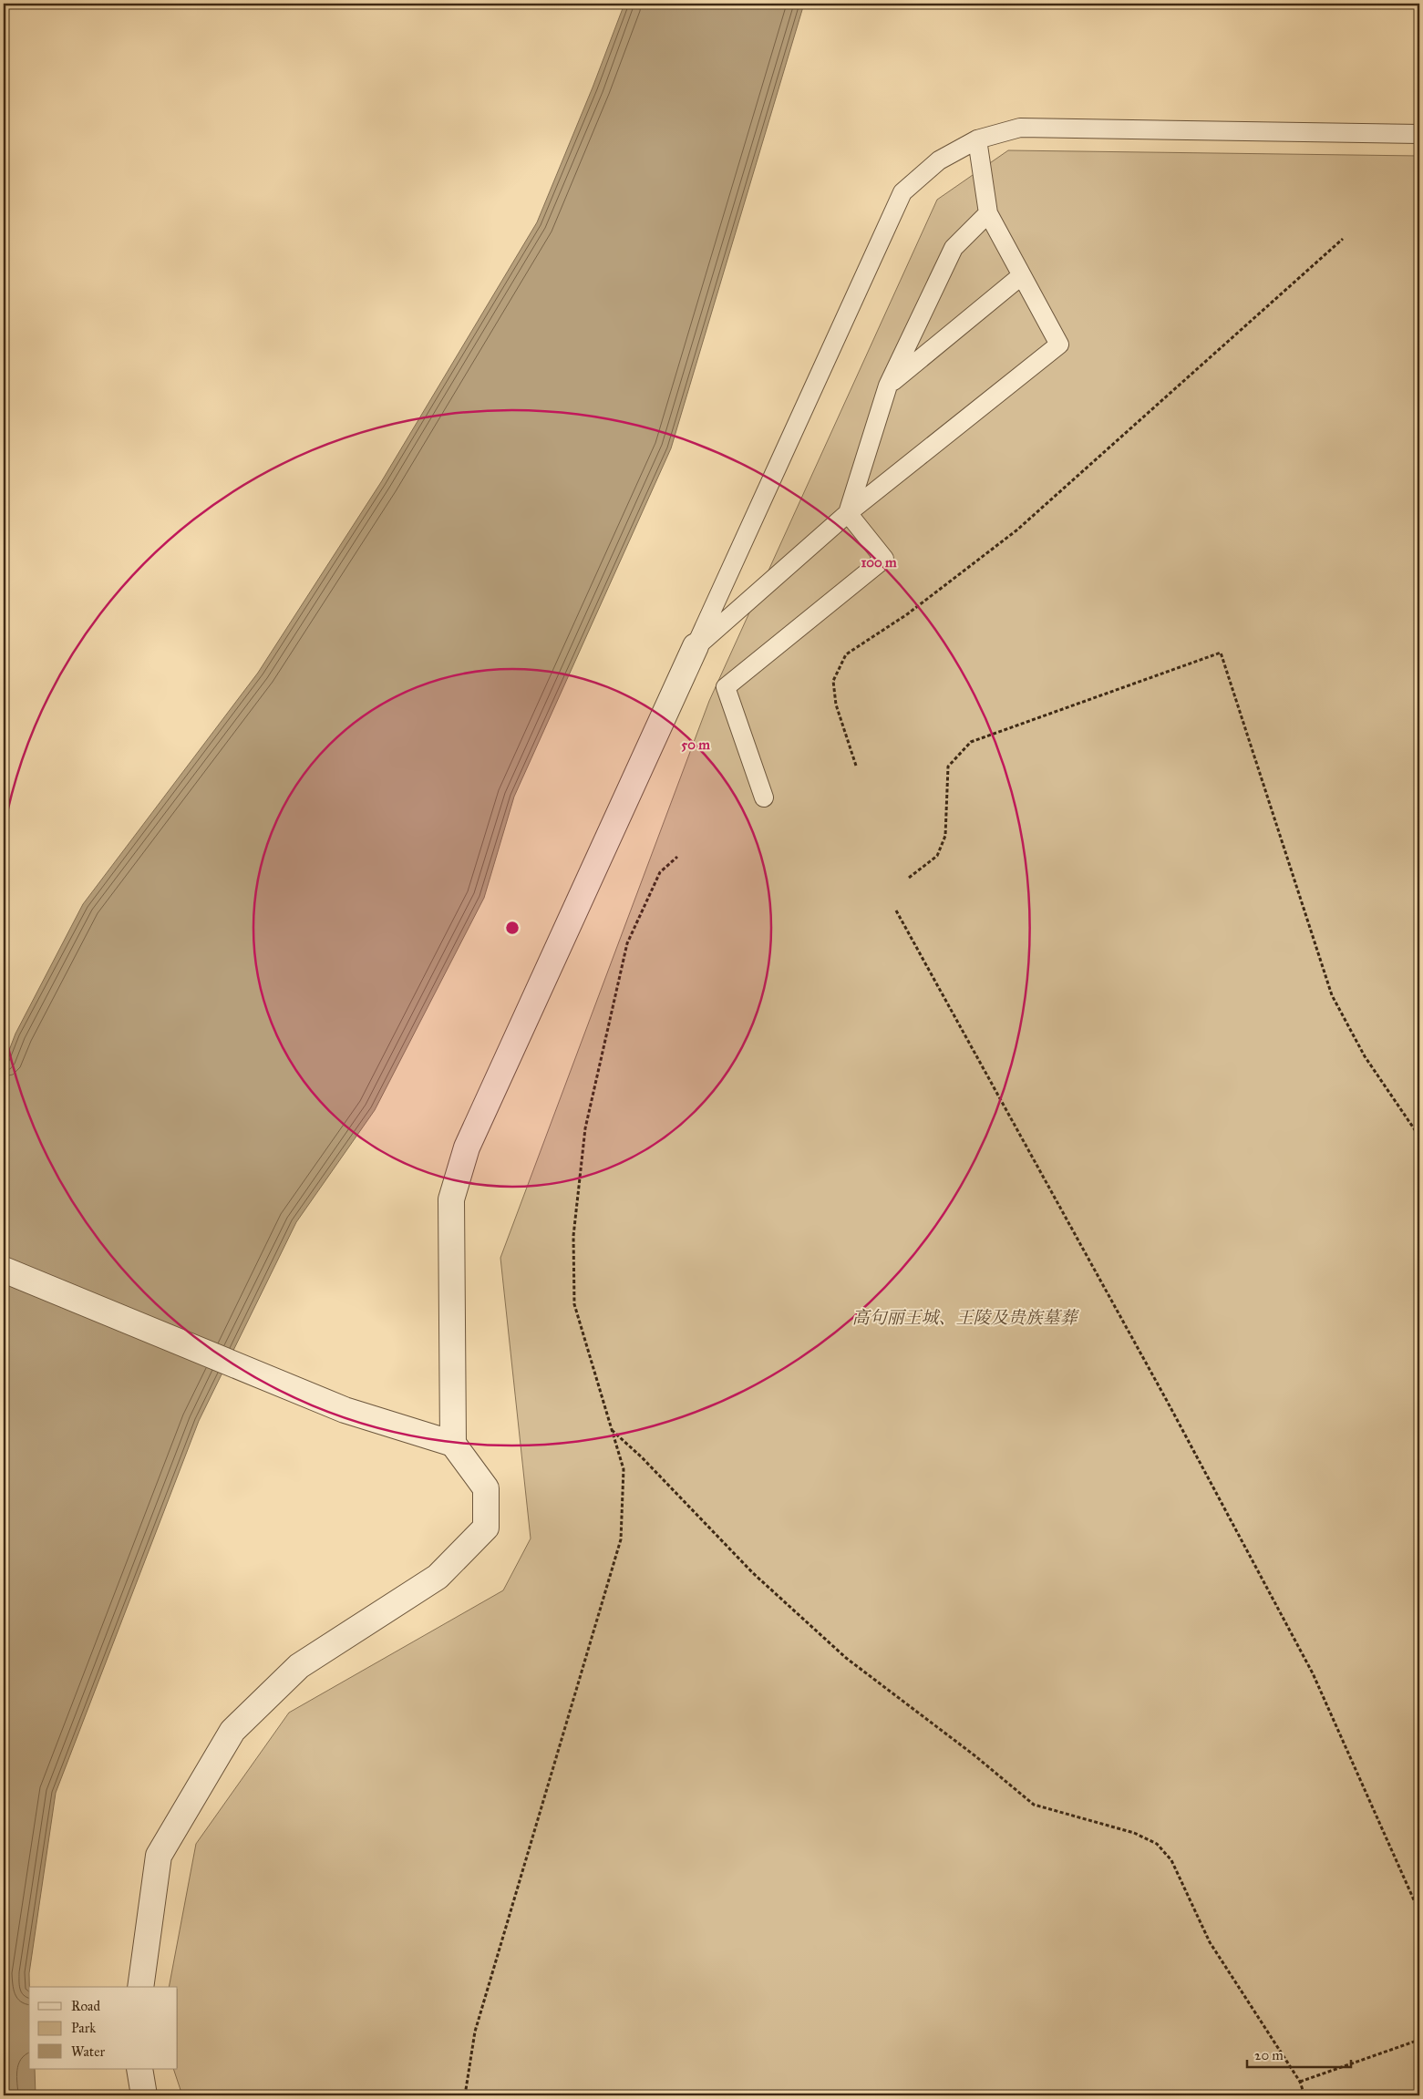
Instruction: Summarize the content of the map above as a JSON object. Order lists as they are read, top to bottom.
{
  "parks": ["高句丽王城、王陵及贵族墓葬"],
  "legend": ["Road", "Park", "Water"],
  "scale_bar": "20 m",
  "rings": ["100 m", "50 m"]
}
